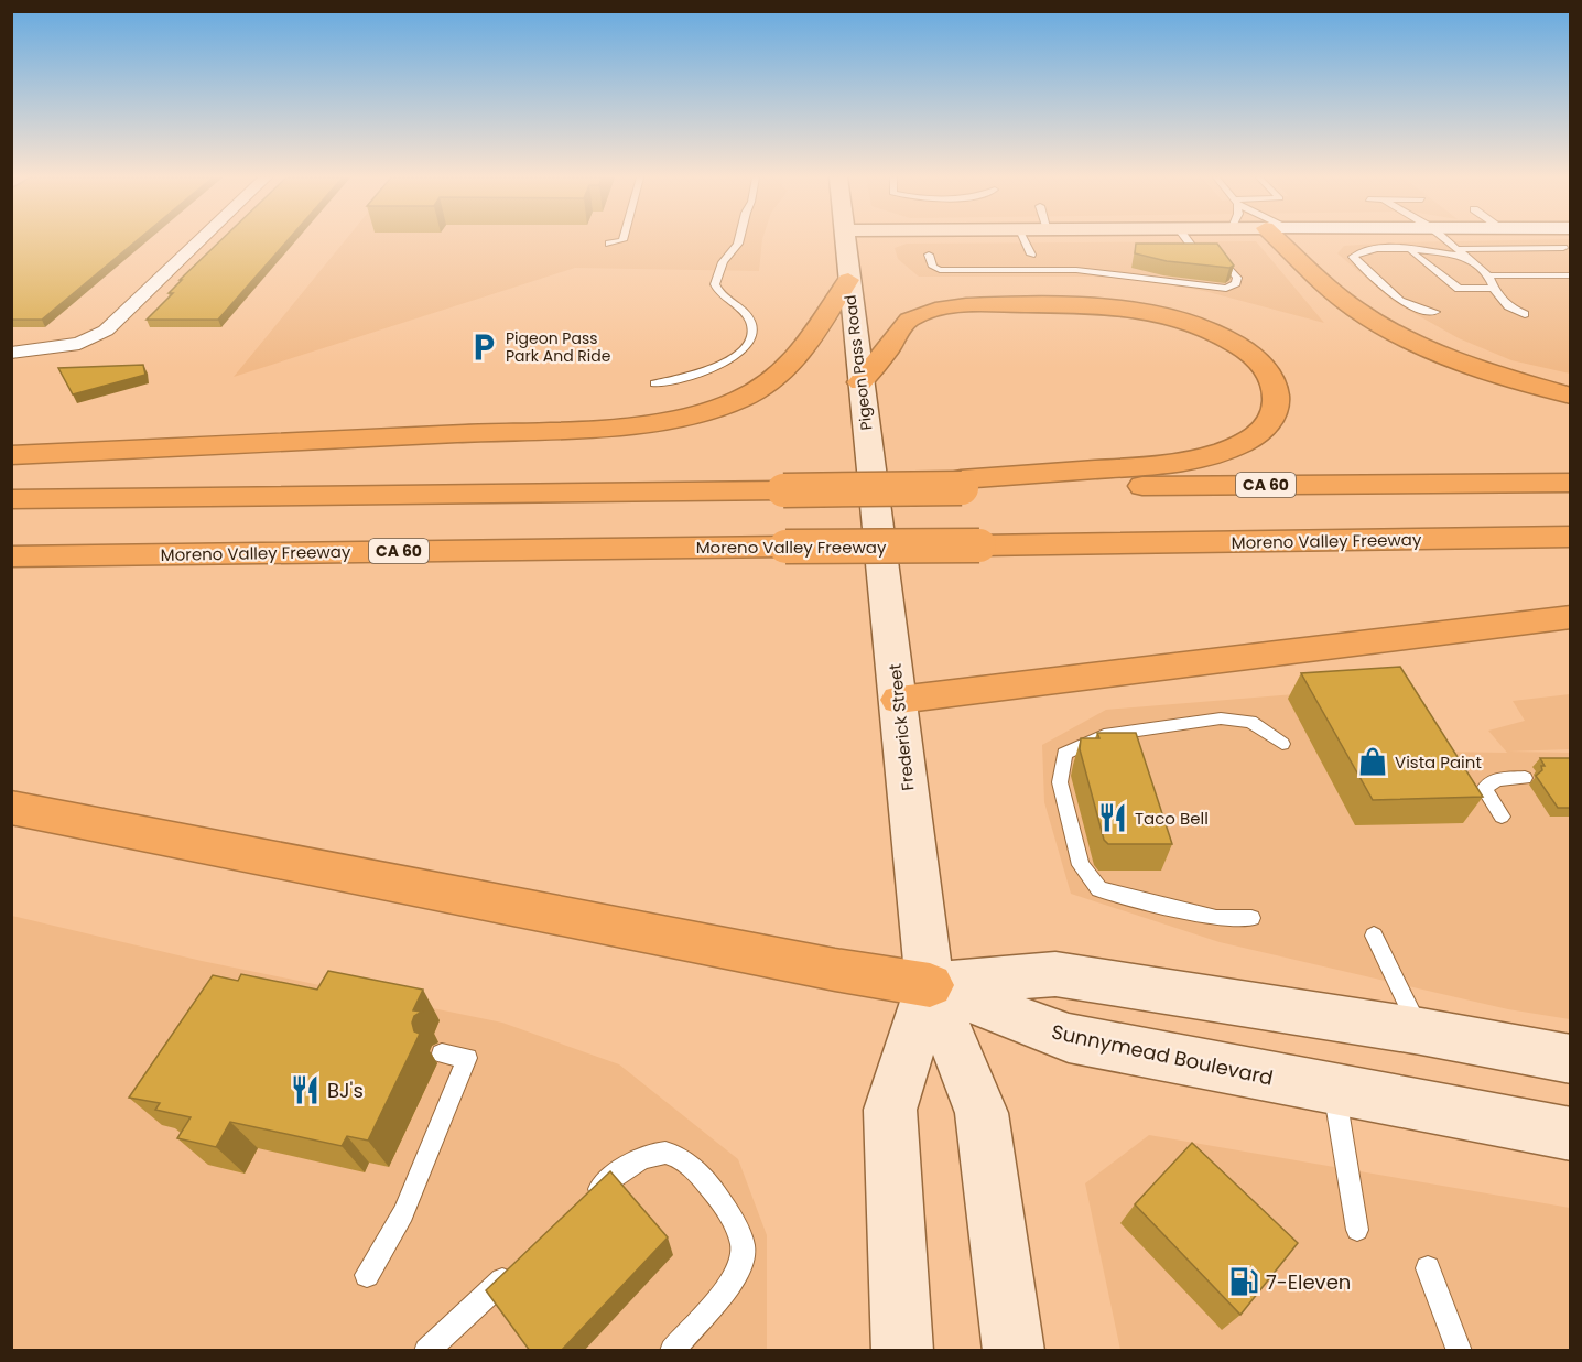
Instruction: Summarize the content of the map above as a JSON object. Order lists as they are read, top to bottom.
{
  "streets": {
    "highway": ["CA 60", "Moreno Valley Freeway"],
    "main road": ["Pigeon Pass Road", "Frederick Street", "Sunnymead Boulevard"]
  },
  "crossings": [
    ["Pigeon Pass Road", "Frederick Street"],
    ["Frederick Street", "Sunnymead Boulevard"]
  ],
  "places": {
    "parking": ["Pigeon Pass Park And Ride"],
    "shop": ["Vista Paint"],
    "restaurant": ["Taco Bell", "BJ's"],
    "fuel station": ["7-Eleven"]
  }
}
